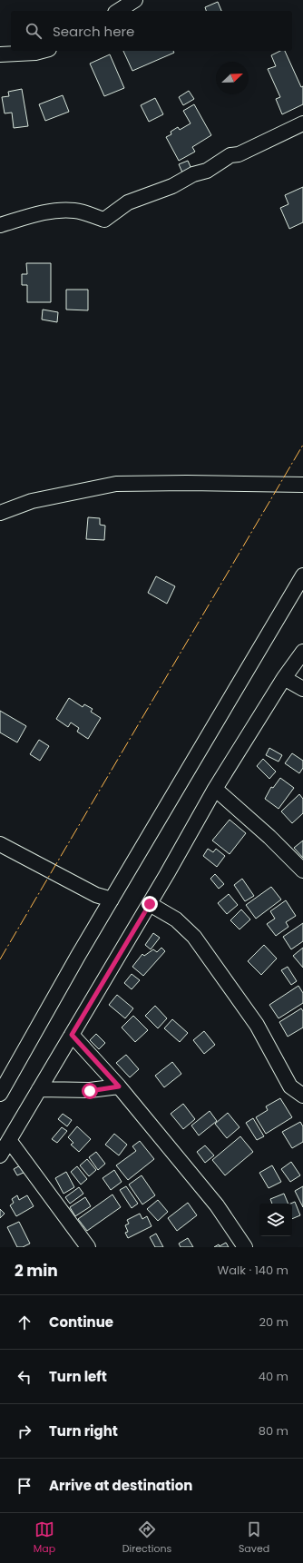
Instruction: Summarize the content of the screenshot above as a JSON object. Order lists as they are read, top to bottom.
{
  "north": "top right",
  "page": {
    "search": "Search here",
    "heading": ["2 min", "Walk · 140 m"],
    "list": [
      ["Continue", "20 m"],
      ["Turn left", "40 m"],
      ["Turn right", "80 m"],
      "Arrive at destination"
    ],
    "nav": ["Map", "Directions", "Saved"]
  }
}
